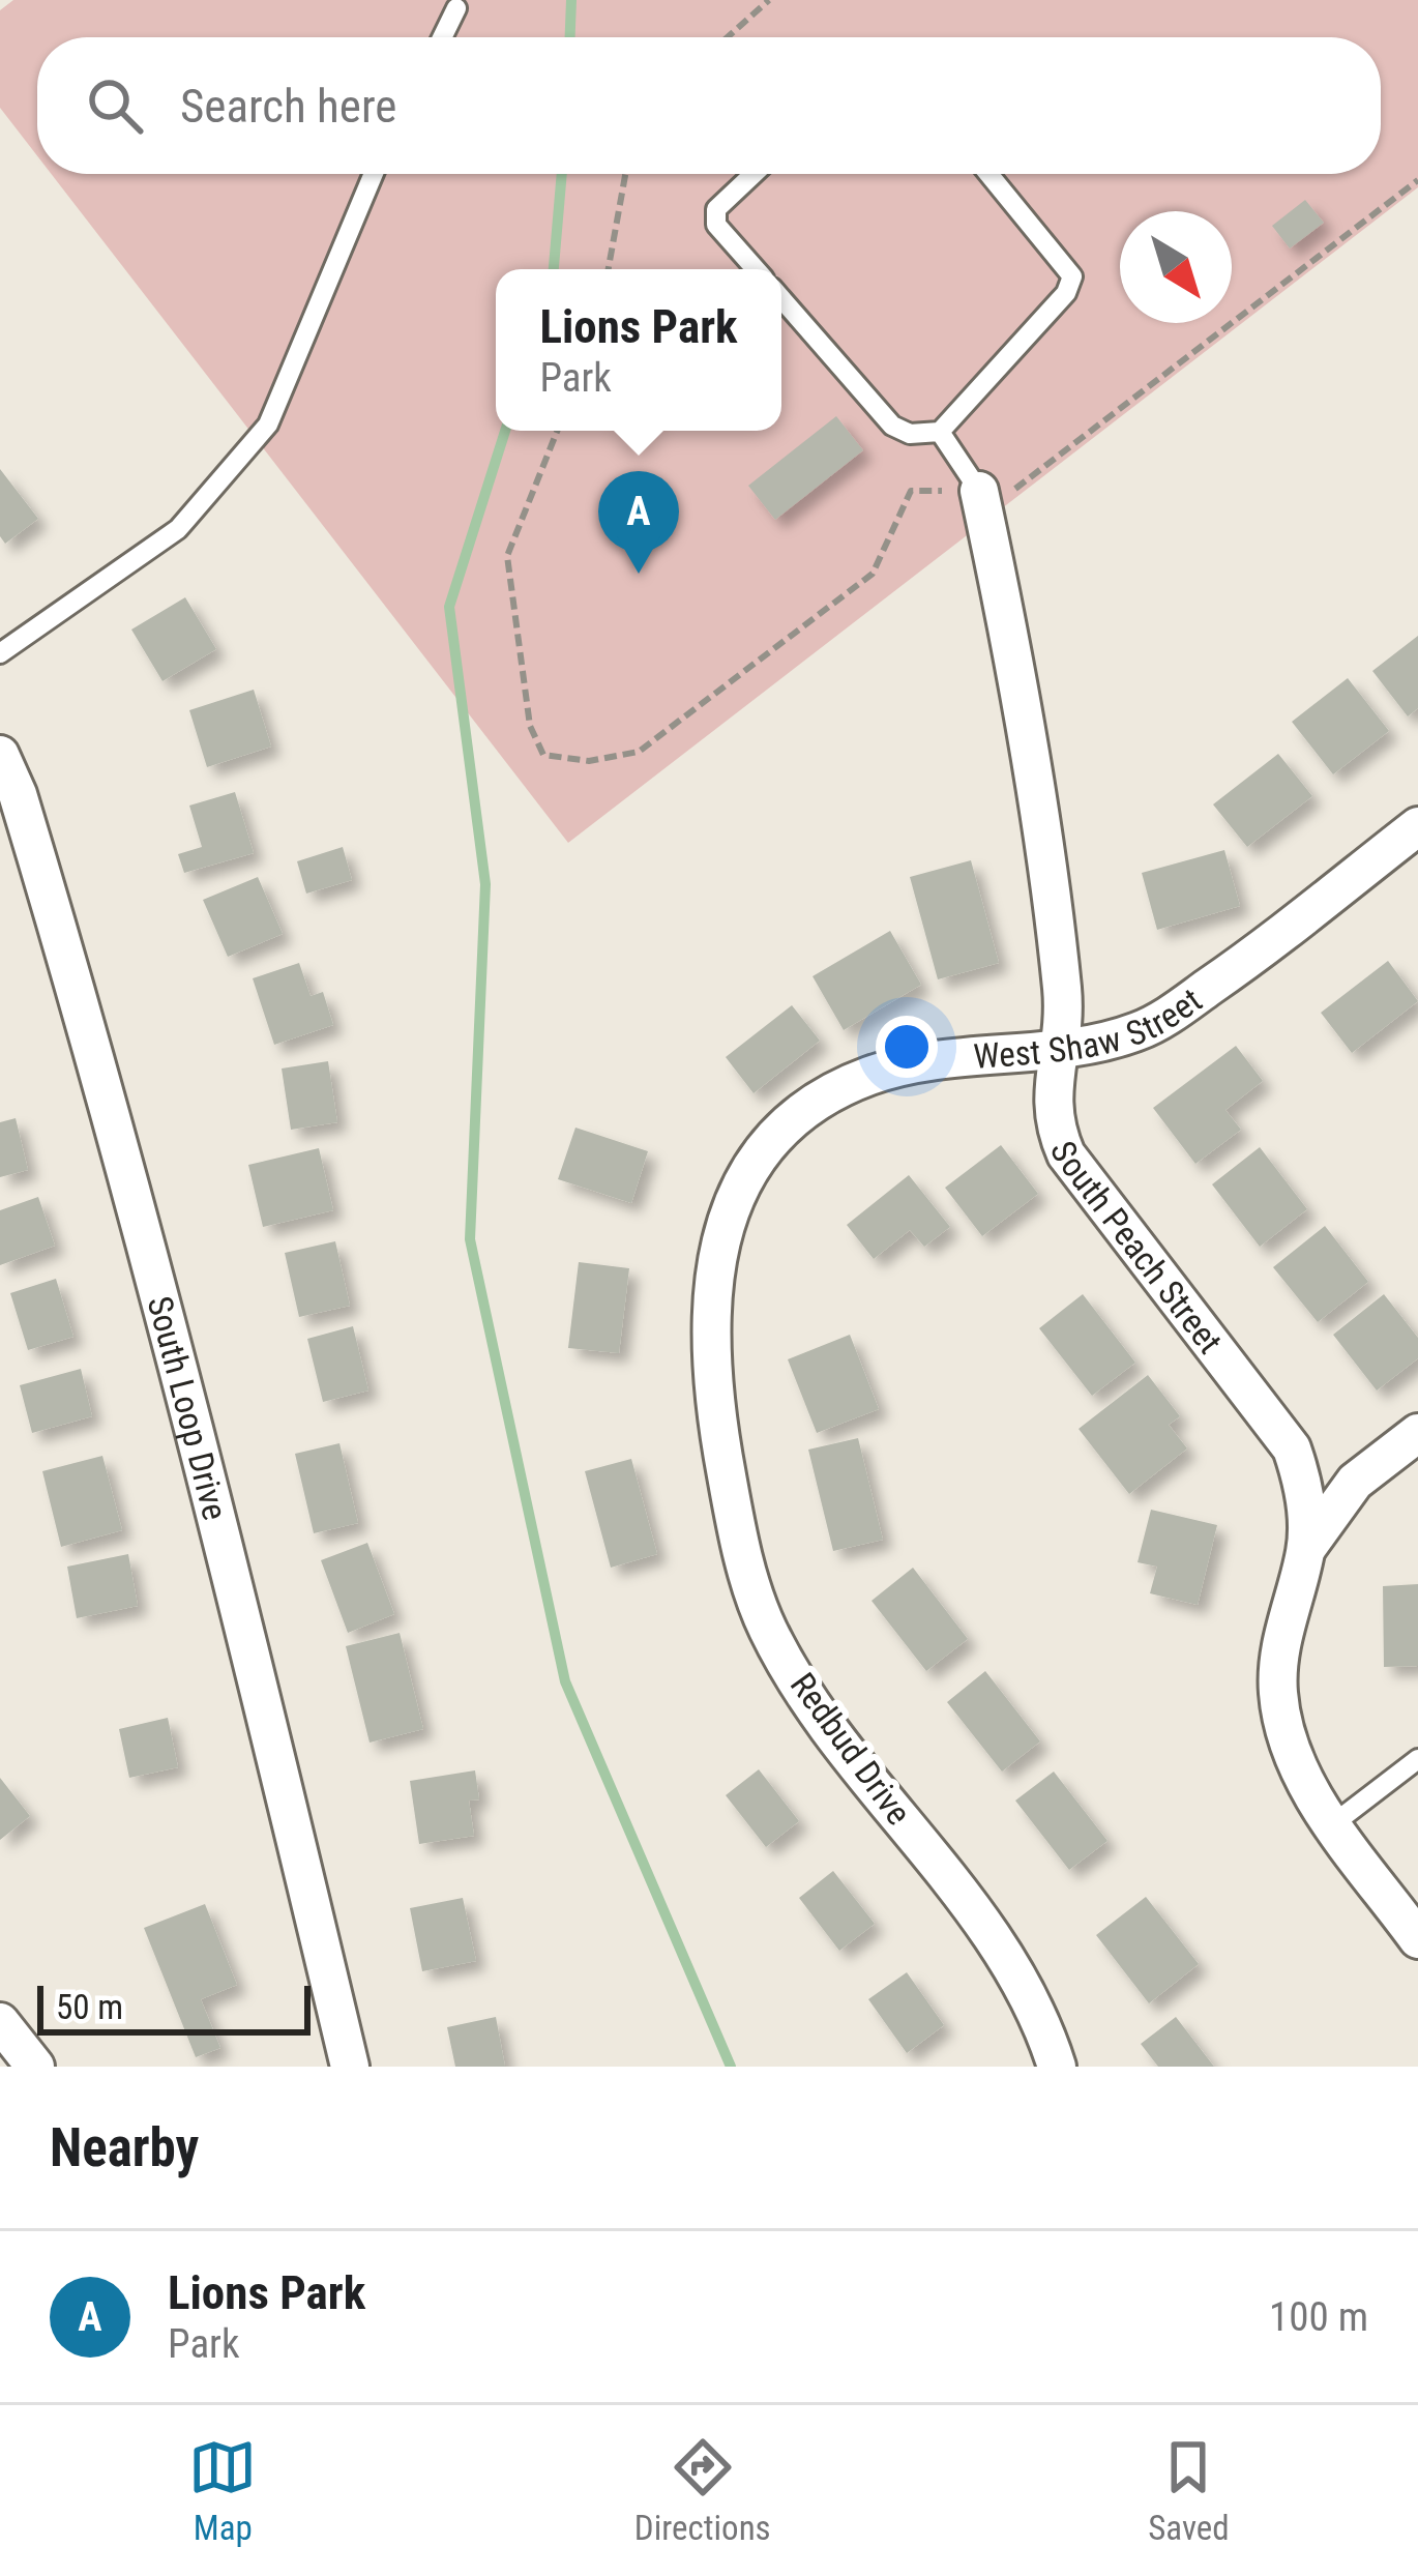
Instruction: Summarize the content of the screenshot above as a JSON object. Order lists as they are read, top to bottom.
{
  "streets": {
    "street": [
      "West Shaw Street",
      "South Peach Street",
      "South Loop Drive",
      "Redbud Drive"
    ]
  },
  "crossings": [
    ["West Shaw Street", "South Peach Street"],
    ["West Shaw Street", "Redbud Drive"]
  ],
  "scale_bar": "50 m",
  "north": "bottom right",
  "page": {
    "search": "Search here",
    "popup": ["Lions Park", "Park"],
    "pins": "A",
    "scale": "50 m",
    "heading": "Nearby",
    "list": [
      {
        "mark": "A",
        "name": "Lions Park",
        "note": "Park",
        "value": "100 m"
      }
    ],
    "nav": ["Map", "Directions", "Saved"]
  }
}
